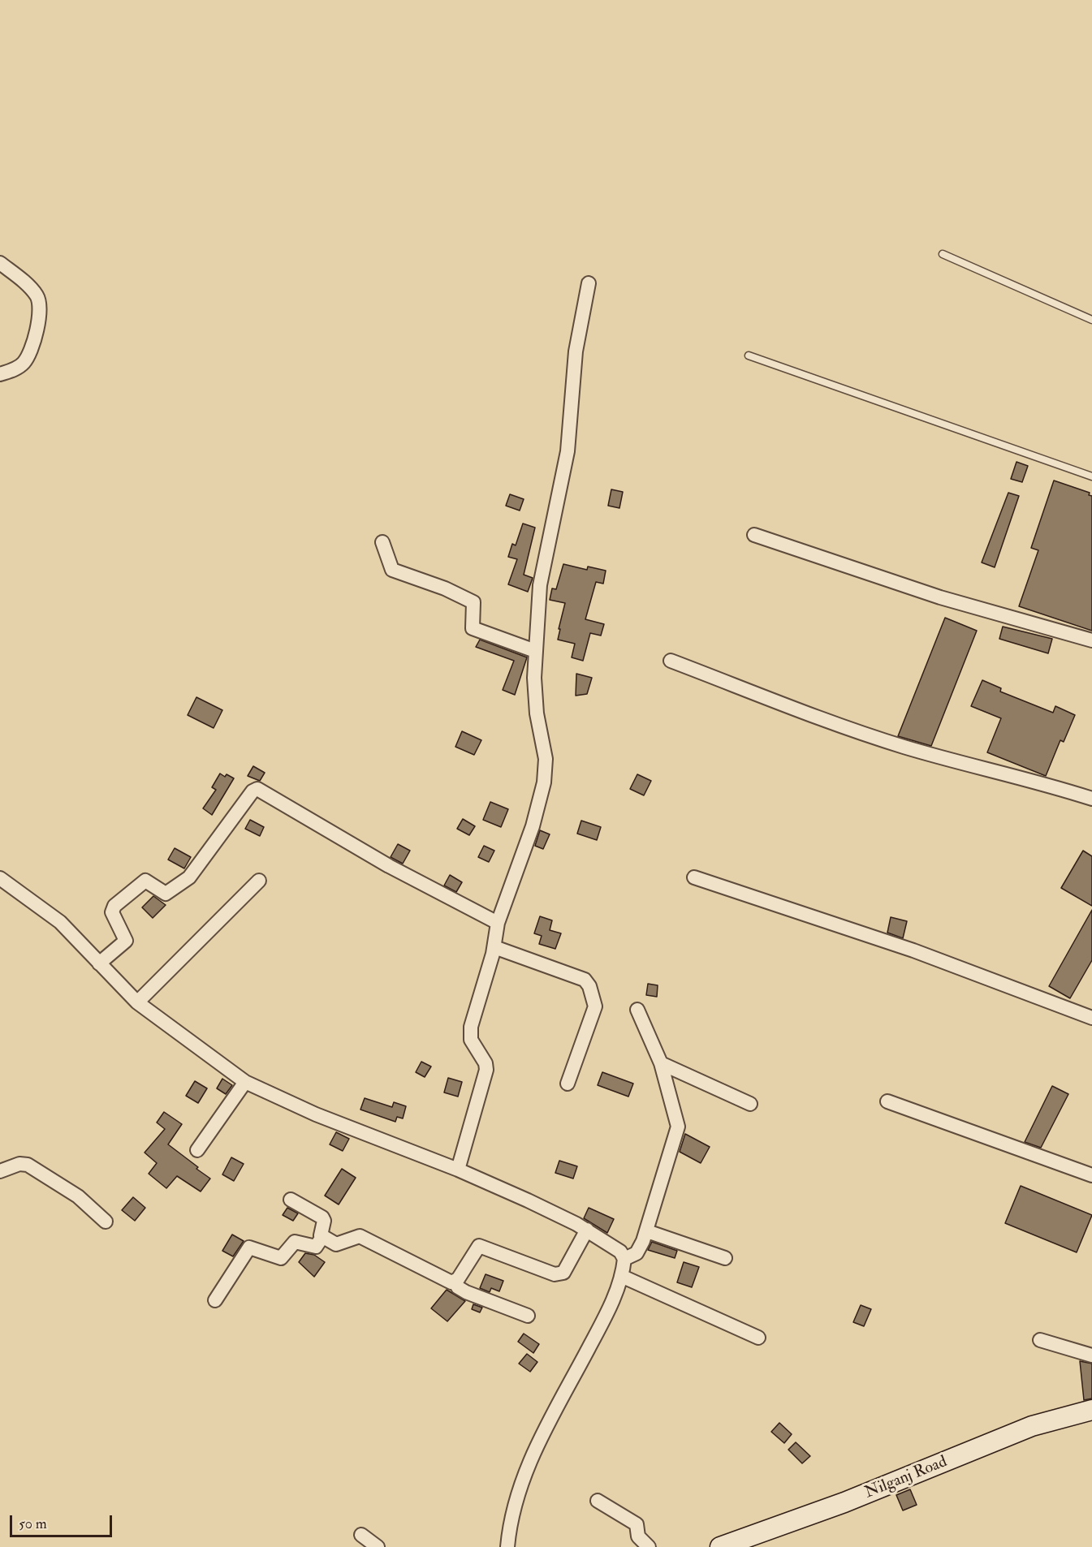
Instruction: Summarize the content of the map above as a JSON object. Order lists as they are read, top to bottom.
{
  "streets": {
    "street": ["Nilganj Road"]
  },
  "scale_bar": "50 m"
}
